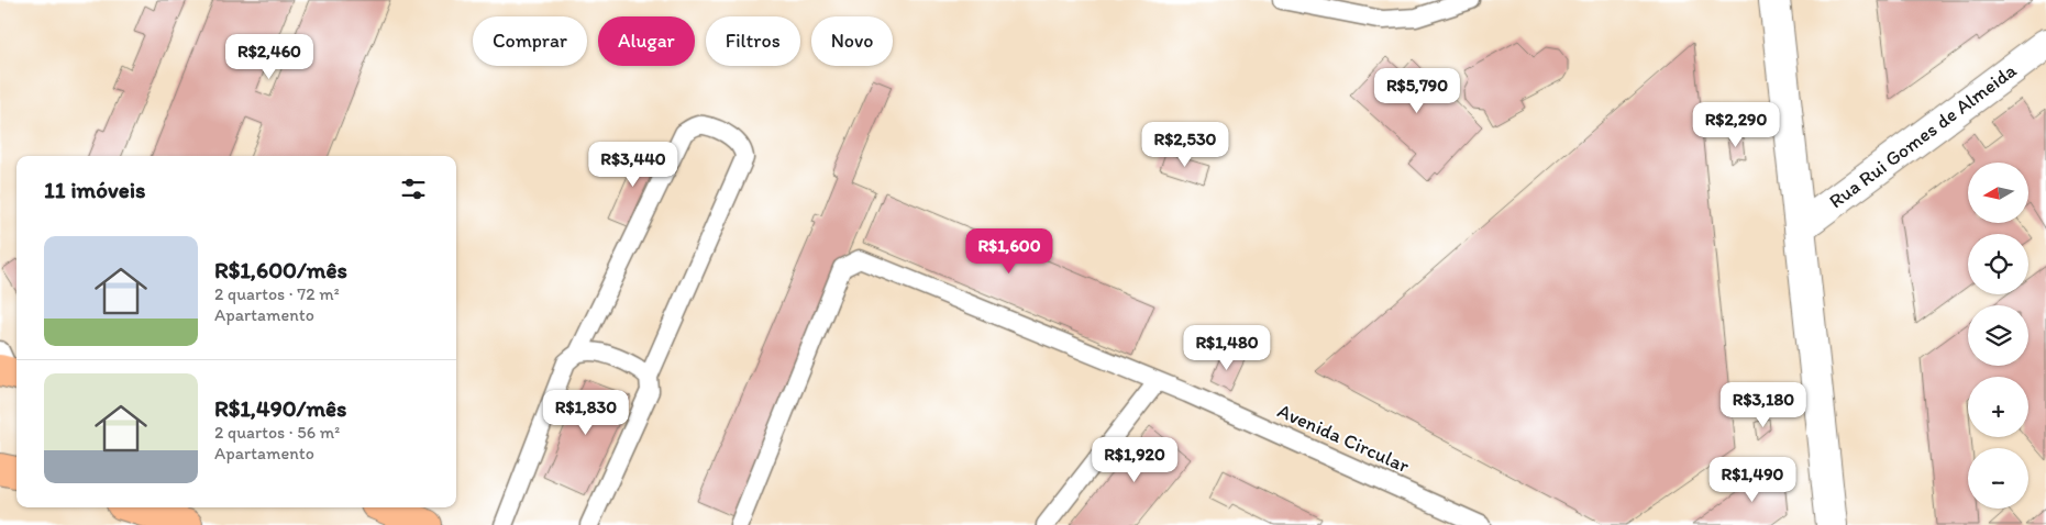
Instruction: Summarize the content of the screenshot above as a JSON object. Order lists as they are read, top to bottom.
{
  "streets": {
    "street": ["Rua Rui Gomes de Almeida"],
    "lane": ["Avenida Circular"]
  },
  "north": "left",
  "page": {
    "chip": [
      "Comprar",
      "Alugar",
      "Filtros",
      "Novo"
    ],
    "price": [
      "R$2,460",
      "R$5,790",
      "R$2,290",
      "R$2,530",
      "R$3,440",
      "R$1,600",
      "R$1,480",
      "R$3,180",
      "R$1,830",
      "R$1,920",
      "R$1,490"
    ],
    "heading": "11 imóveis",
    "map_buttons": ["+", "−"],
    "list": [
      {
        "name": "R$1,600/mês",
        "note": "2 quartos · 72 m² · Apartamento"
      },
      {
        "name": "R$1,490/mês",
        "note": "2 quartos · 56 m² · Apartamento"
      }
    ]
  }
}
